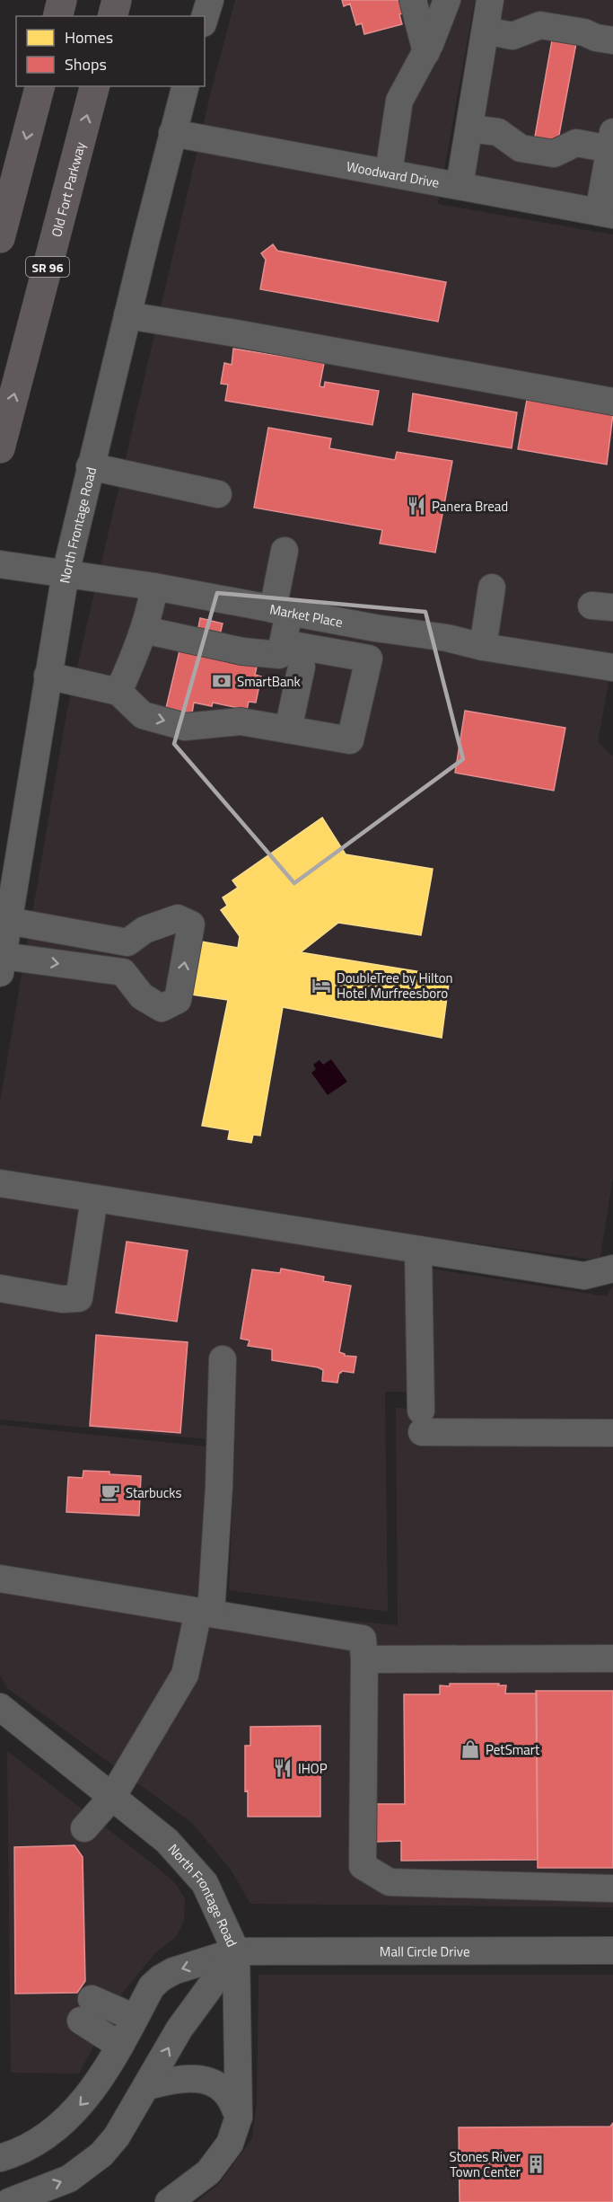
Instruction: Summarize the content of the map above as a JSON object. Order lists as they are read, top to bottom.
{
  "streets": {
    "main road": ["Old Fort Parkway", "SR 96"],
    "street": [
      "Woodward Drive",
      "North Frontage Road",
      "Market Place",
      "Mall Circle Drive"
    ]
  },
  "crossings": [
    ["Woodward Drive", "North Frontage Road"],
    ["North Frontage Road", "Market Place"],
    ["North Frontage Road", "Mall Circle Drive"]
  ],
  "places": {
    "restaurant": ["Panera Bread", "IHOP"],
    "bank": ["SmartBank"],
    "hotel": ["DoubleTree by Hilton Hotel Murfreesboro"],
    "cafe": ["Starbucks"],
    "shop": ["PetSmart"],
    "building": ["Stones River Town Center"]
  },
  "legend": ["Homes", "Shops"]
}
